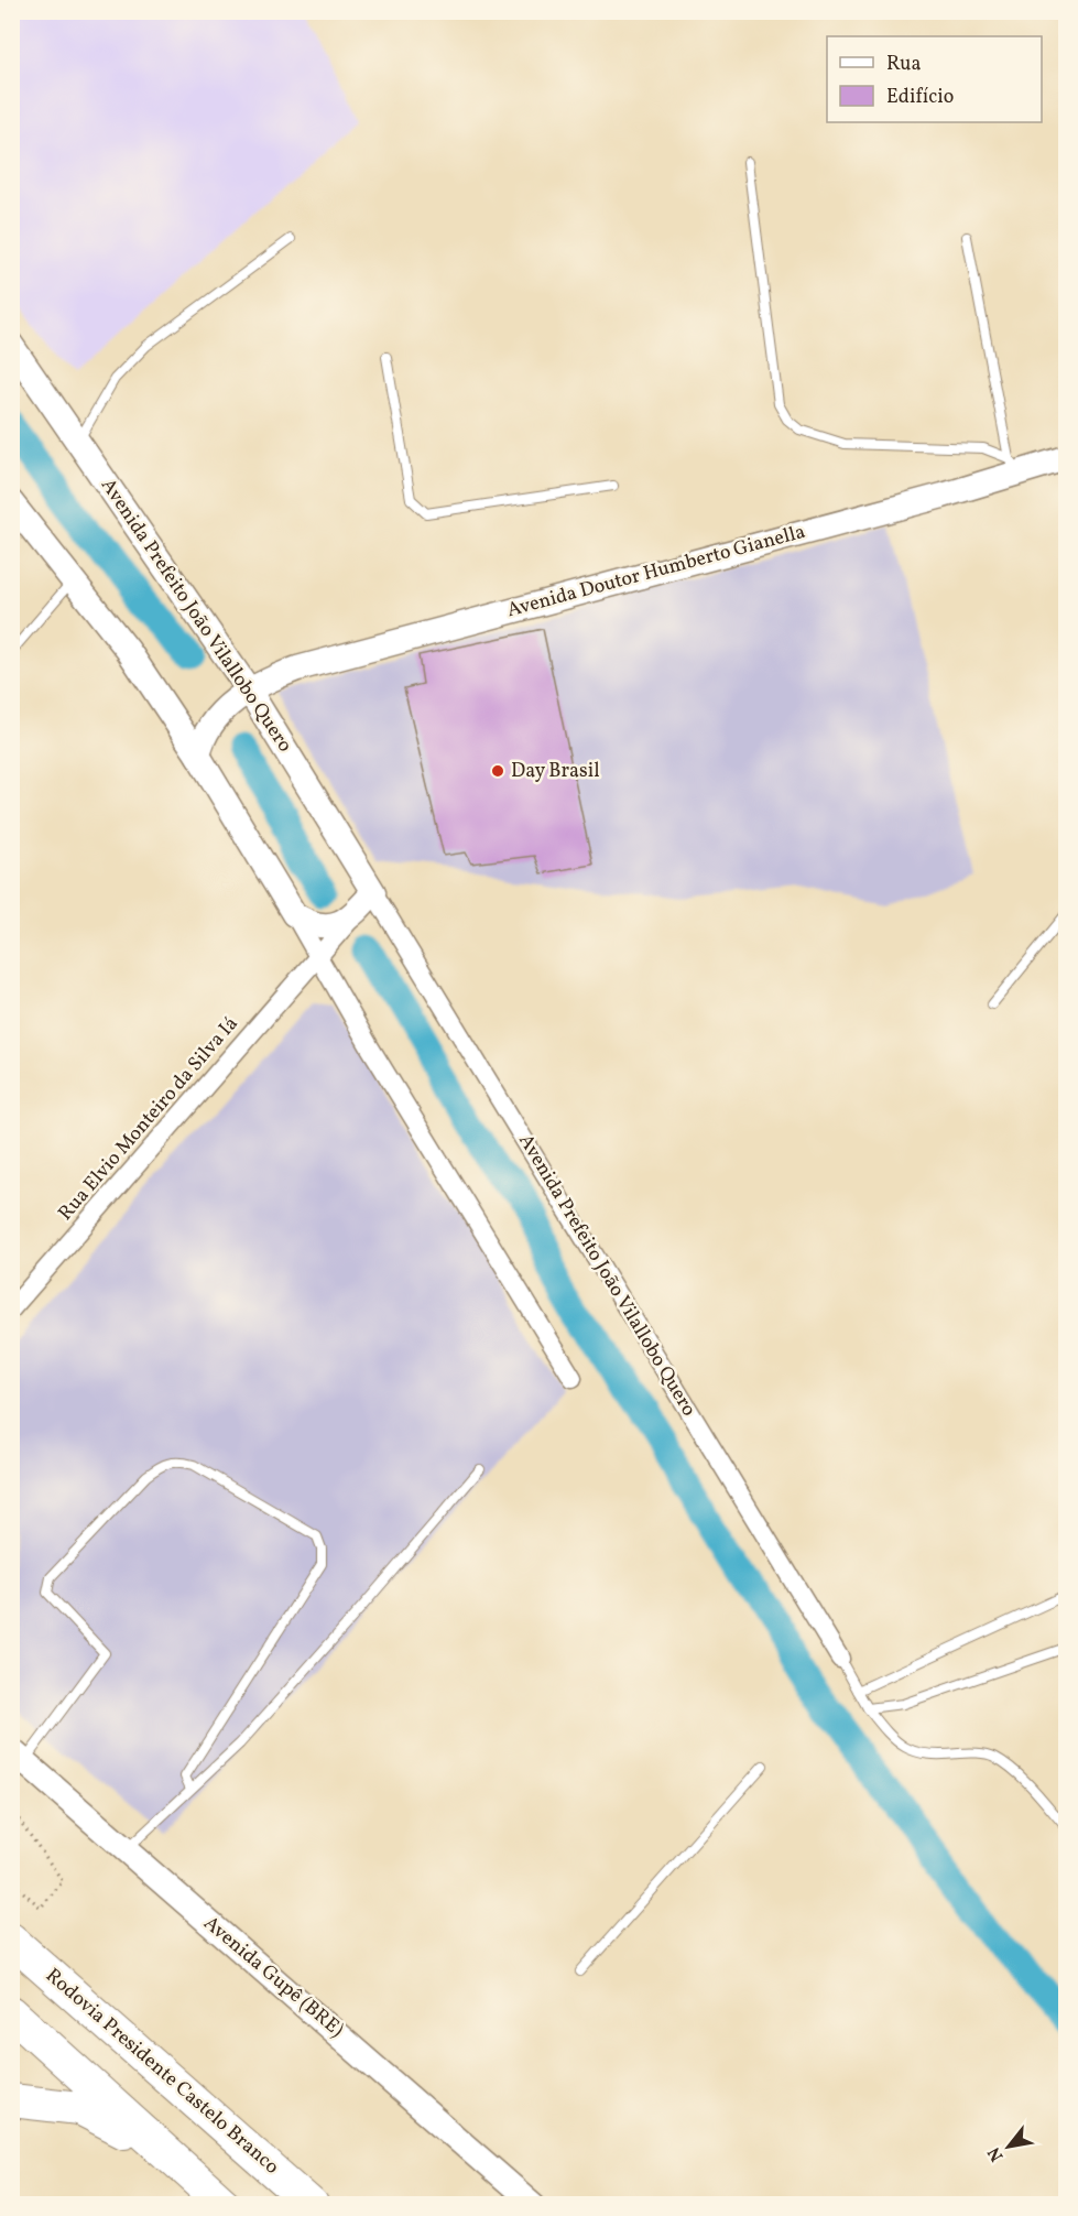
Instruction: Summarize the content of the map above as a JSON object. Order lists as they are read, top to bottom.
{
  "streets": {
    "highway": ["Rodovia Presidente Castelo Branco"],
    "main road": ["Avenida Doutor Humberto Gianella", "Avenida Prefeito João Vilallobo Quero", "Avenida Gupê (BRE)"],
    "street": ["Rua Elvio Monteiro da Silva Iá"]
  },
  "crossings": [
    ["Avenida Doutor Humberto Gianella", "Avenida Prefeito João Vilallobo Quero"]
  ],
  "places": ["Day Brasil"],
  "legend": ["Rua", "Edifício"],
  "north": "bottom left"
}
